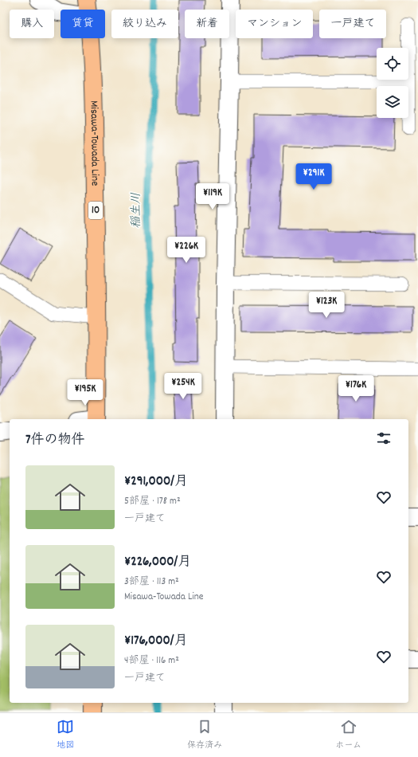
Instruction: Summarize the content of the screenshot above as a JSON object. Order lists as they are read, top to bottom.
{
  "streets": {
    "main road": ["Misawa-Towada Line", "10"]
  },
  "water": ["稲生川"],
  "page": {
    "chip": [
      "購入",
      "賃貸",
      "絞り込み",
      "新着",
      "マンション",
      "一戸建て"
    ],
    "price": [
      "¥291K",
      "¥119K",
      "¥226K",
      "¥123K",
      "¥254K",
      "¥176K",
      "¥195K"
    ],
    "heading": "7件の物件",
    "list": [
      {
        "name": "¥291,000/月",
        "note": "5部屋 · 178 m² · 一戸建て"
      },
      {
        "name": "¥226,000/月",
        "note": "3部屋 · 113 m² · Misawa-Towada Line"
      },
      {
        "name": "¥176,000/月",
        "note": "4部屋 · 116 m² · 一戸建て"
      }
    ],
    "tabs": ["地図", "保存済み", "ホーム"]
  }
}
